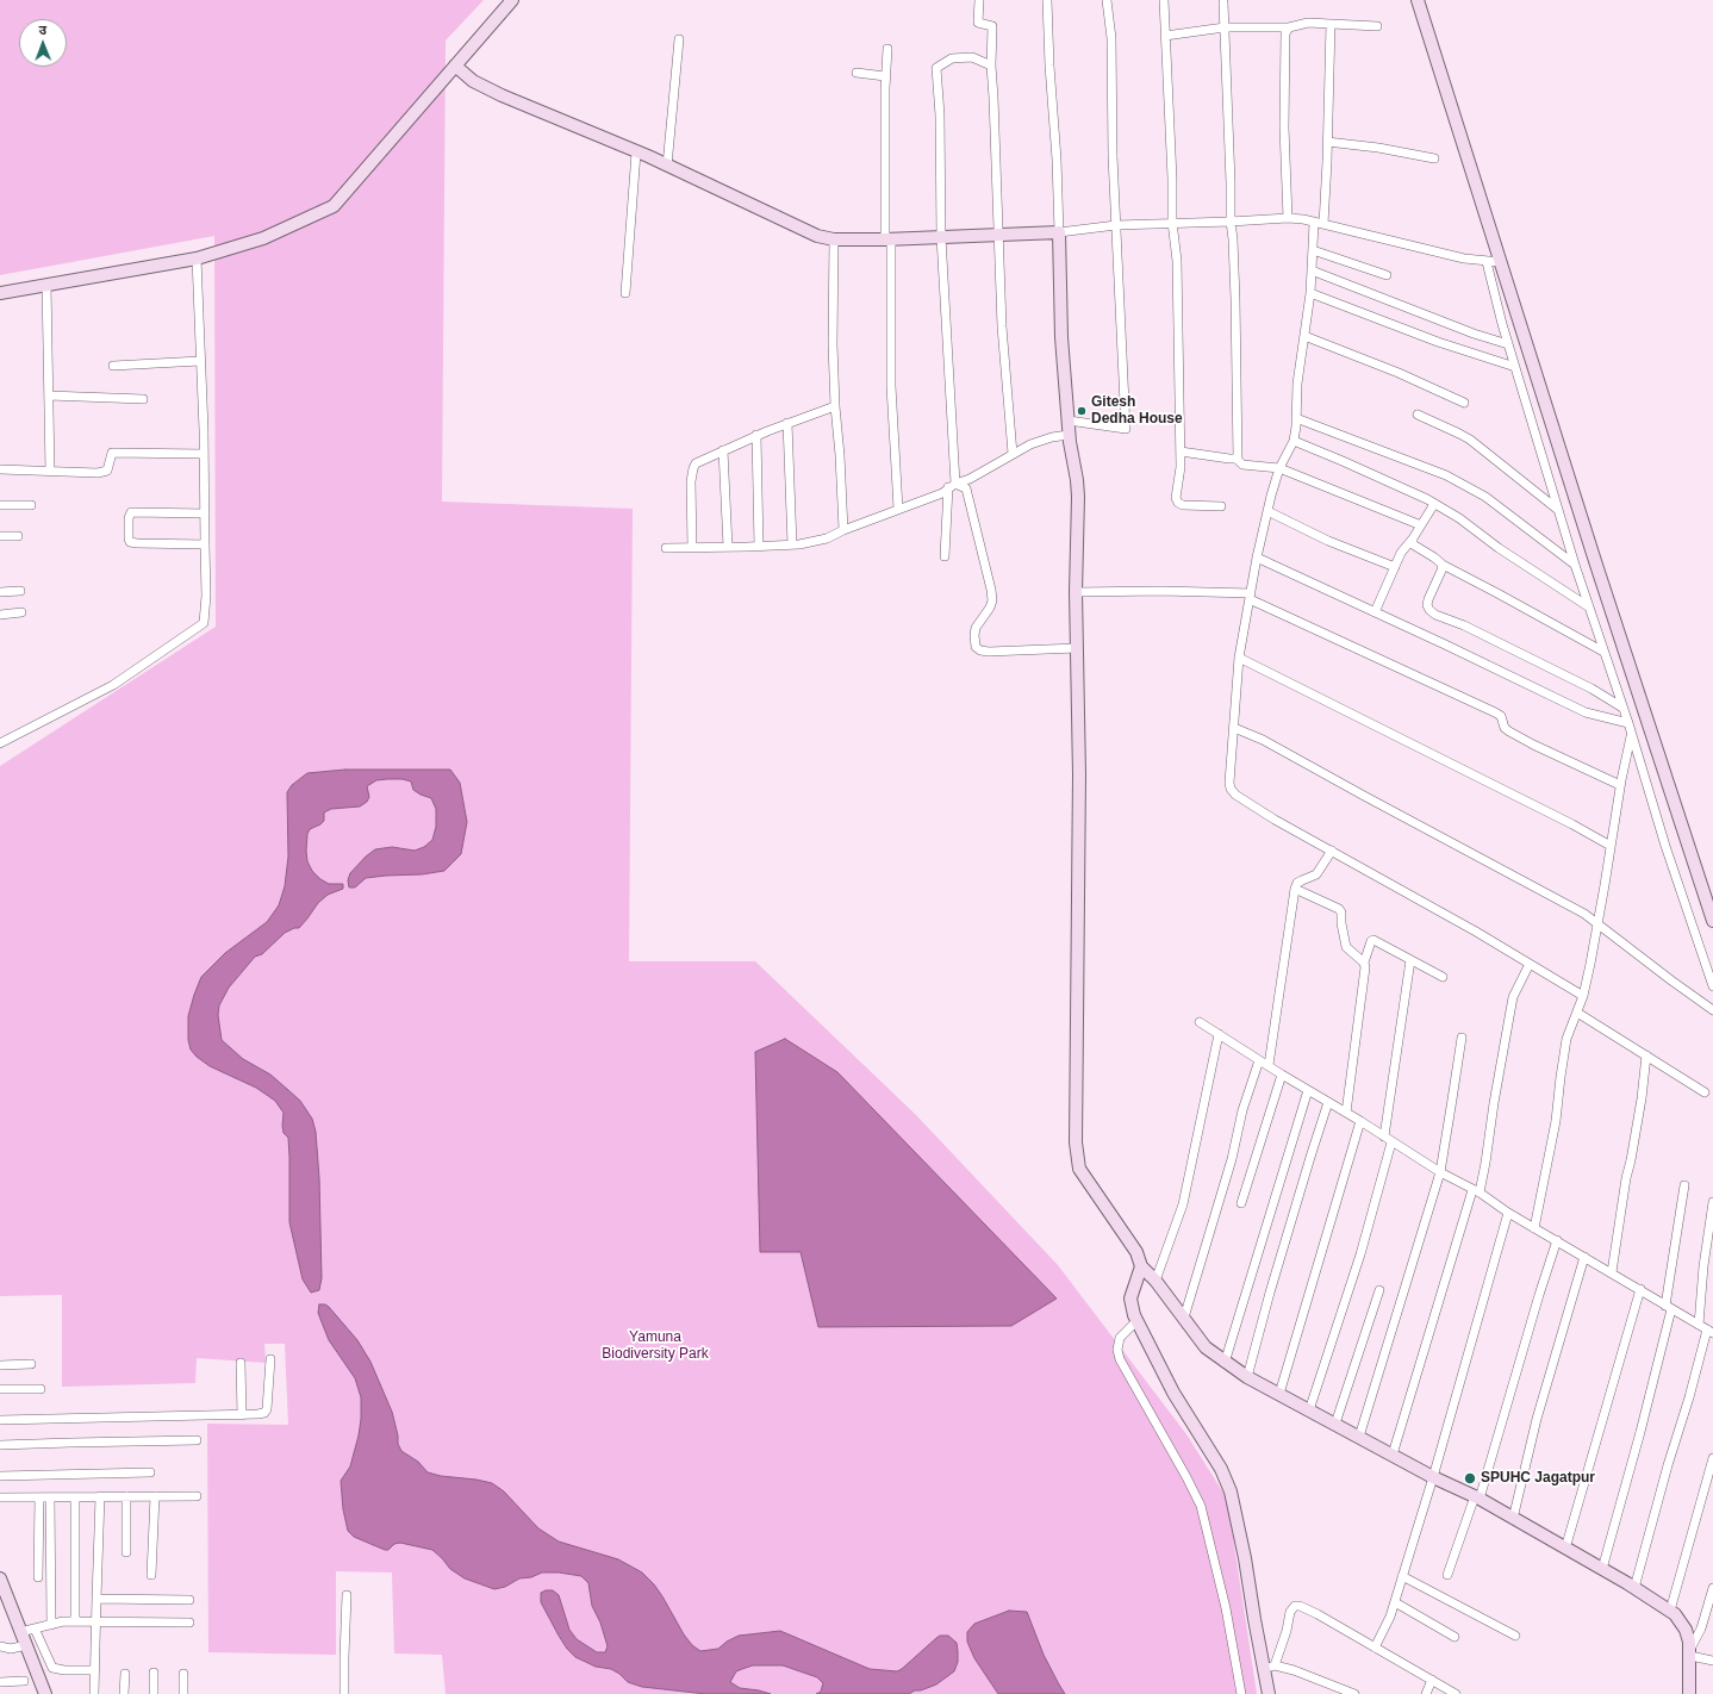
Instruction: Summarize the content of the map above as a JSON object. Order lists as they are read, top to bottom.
{
  "parks": ["Yamuna Biodiversity Park"],
  "places": ["Gitesh Dedha House", "SPUHC Jagatpur"],
  "north": "top"
}
